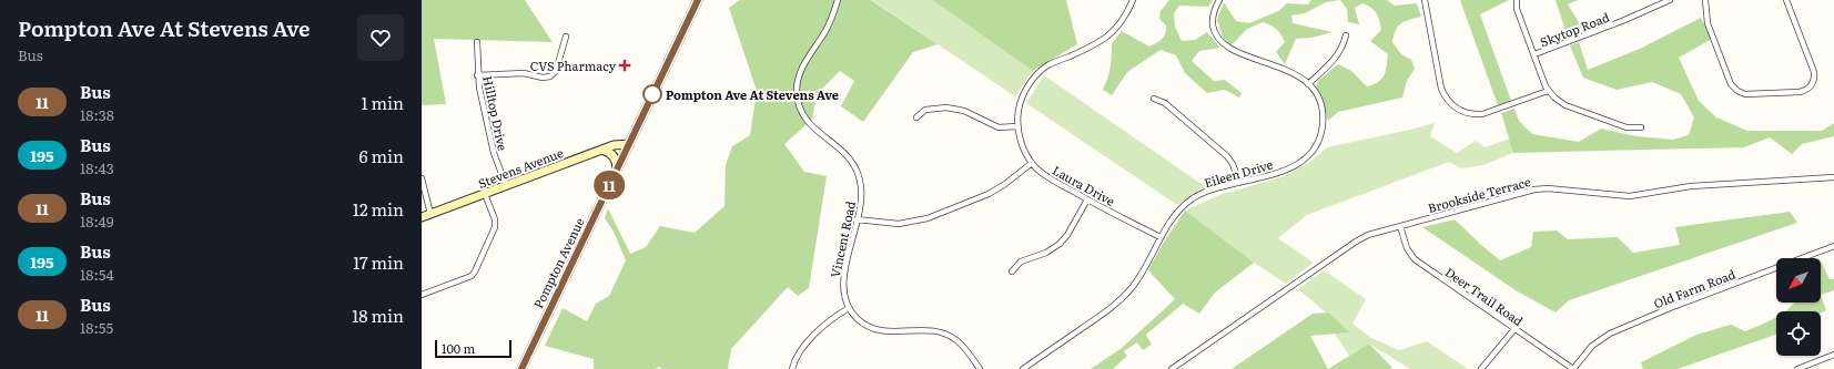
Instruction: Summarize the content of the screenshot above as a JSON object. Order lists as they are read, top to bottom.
{
  "streets": {
    "main road": ["Stevens Avenue", "Pompton Avenue"],
    "street": [
      "Skytop Road",
      "Hilltop Drive",
      "Eileen Drive",
      "Laura Drive",
      "Brookside Terrace",
      "Vincent Road",
      "Old Farm Road",
      "Deer Trail Road"
    ]
  },
  "crossings": [
    ["Hilltop Drive", "Stevens Avenue"],
    ["Stevens Avenue", "Pompton Avenue"],
    ["Eileen Drive", "Laura Drive"],
    ["Brookside Terrace", "Deer Trail Road"],
    ["Old Farm Road", "Deer Trail Road"]
  ],
  "places": {
    "health": ["CVS Pharmacy"],
    "other": ["Pompton Ave At Stevens Ave"]
  },
  "lines": ["bus line 11"],
  "scale_bar": "100 m",
  "north": "bottom left",
  "page": {
    "heading": ["Pompton Ave At Stevens Ave", "Bus"],
    "on_map": "11",
    "list": [
      {
        "mark": "11",
        "name": "Bus",
        "note": "18:38",
        "value": "1 min"
      },
      {
        "mark": "195",
        "name": "Bus",
        "note": "18:43",
        "value": "6 min"
      },
      {
        "mark": "11",
        "name": "Bus",
        "note": "18:49",
        "value": "12 min"
      },
      {
        "mark": "195",
        "name": "Bus",
        "note": "18:54",
        "value": "17 min"
      },
      {
        "mark": "11",
        "name": "Bus",
        "note": "18:55",
        "value": "18 min"
      }
    ],
    "scale": "100 m"
  }
}
